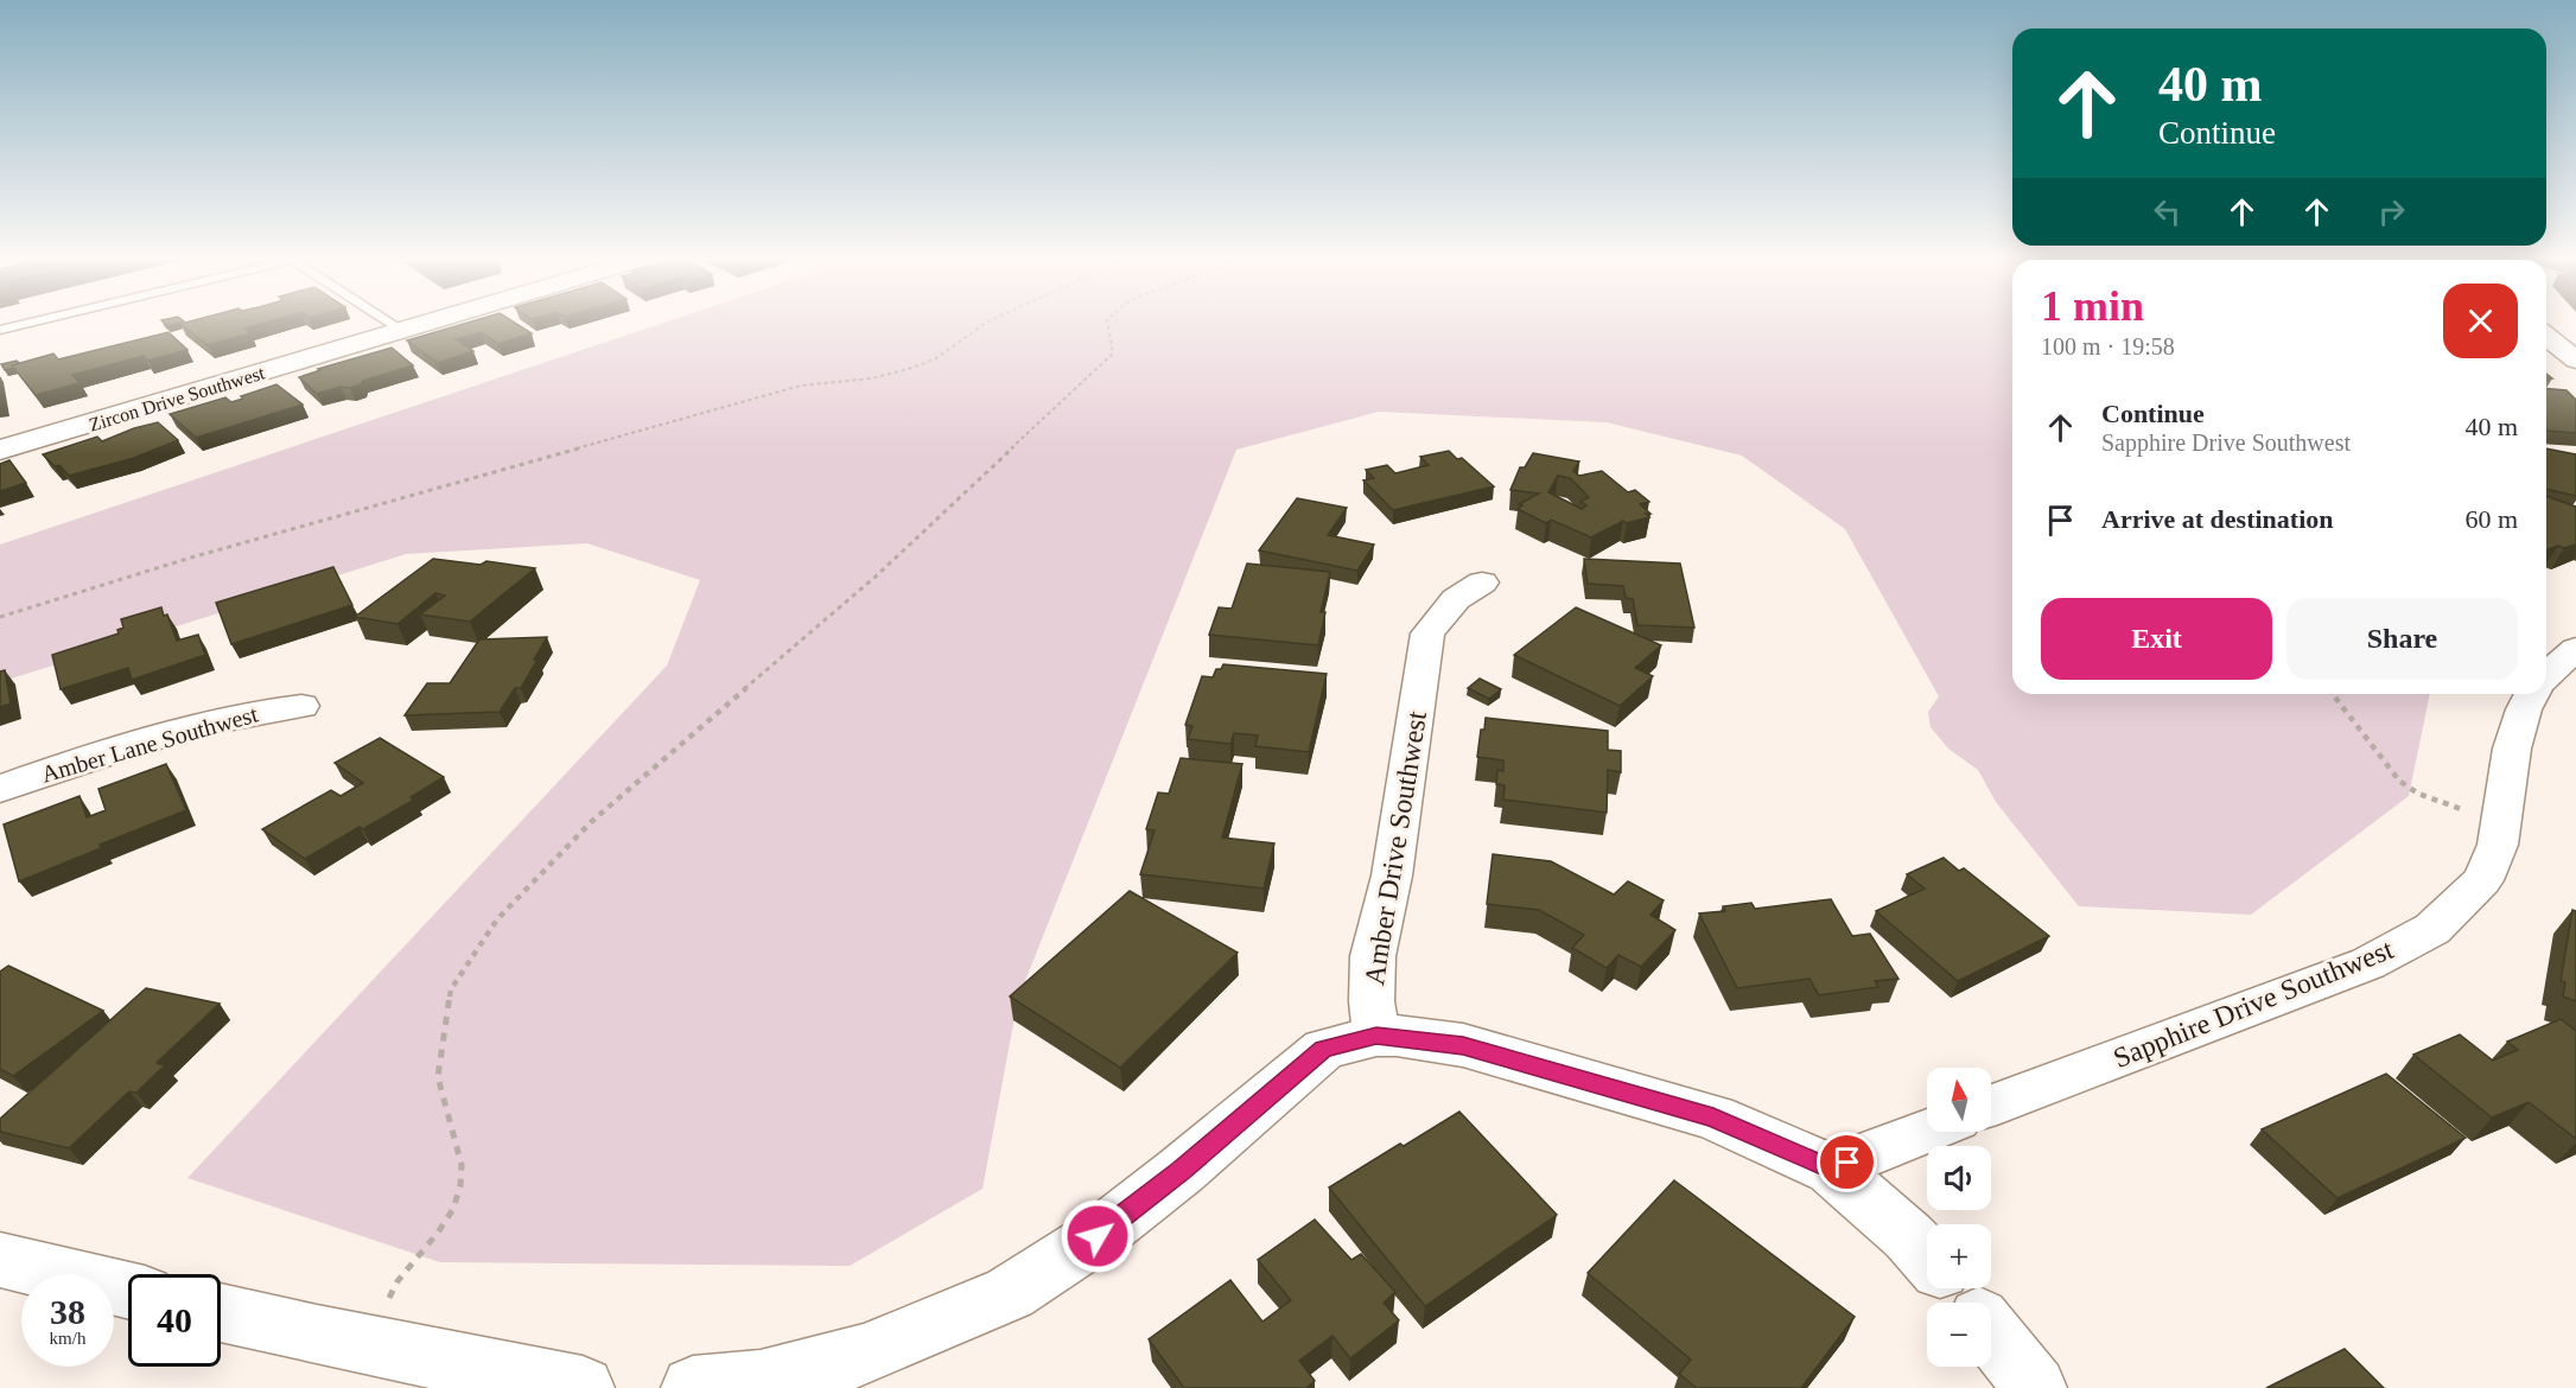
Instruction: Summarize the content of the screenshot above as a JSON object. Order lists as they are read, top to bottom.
{
  "streets": {
    "street": [
      "Zircon Drive Southwest",
      "Amber Lane Southwest",
      "Amber Drive Southwest",
      "Sapphire Drive Southwest"
    ]
  },
  "north": "top",
  "page": {
    "turn": ["40 m", "Continue"],
    "heading": ["1 min", "100 m · 19:58"],
    "list": [
      {
        "name": "Continue",
        "note": "Sapphire Drive Southwest",
        "value": "40 m"
      },
      {
        "name": "Arrive at destination",
        "value": "60 m"
      }
    ],
    "buttons": ["Exit", "Share"],
    "map_buttons": ["+", "−"],
    "speed": "38 km/h",
    "limit": "40"
  }
}
